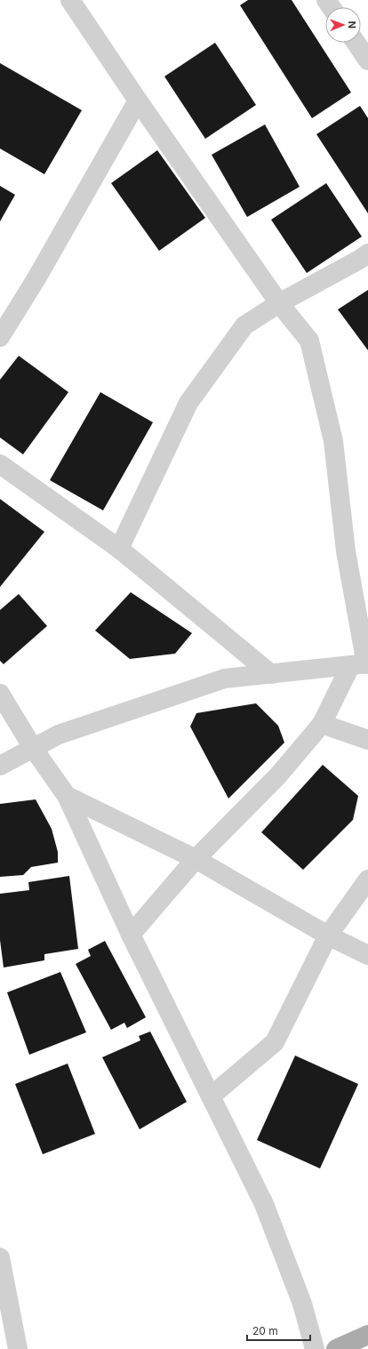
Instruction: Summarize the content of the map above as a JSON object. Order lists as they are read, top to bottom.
{
  "scale_bar": "20 m",
  "north": "right"
}
